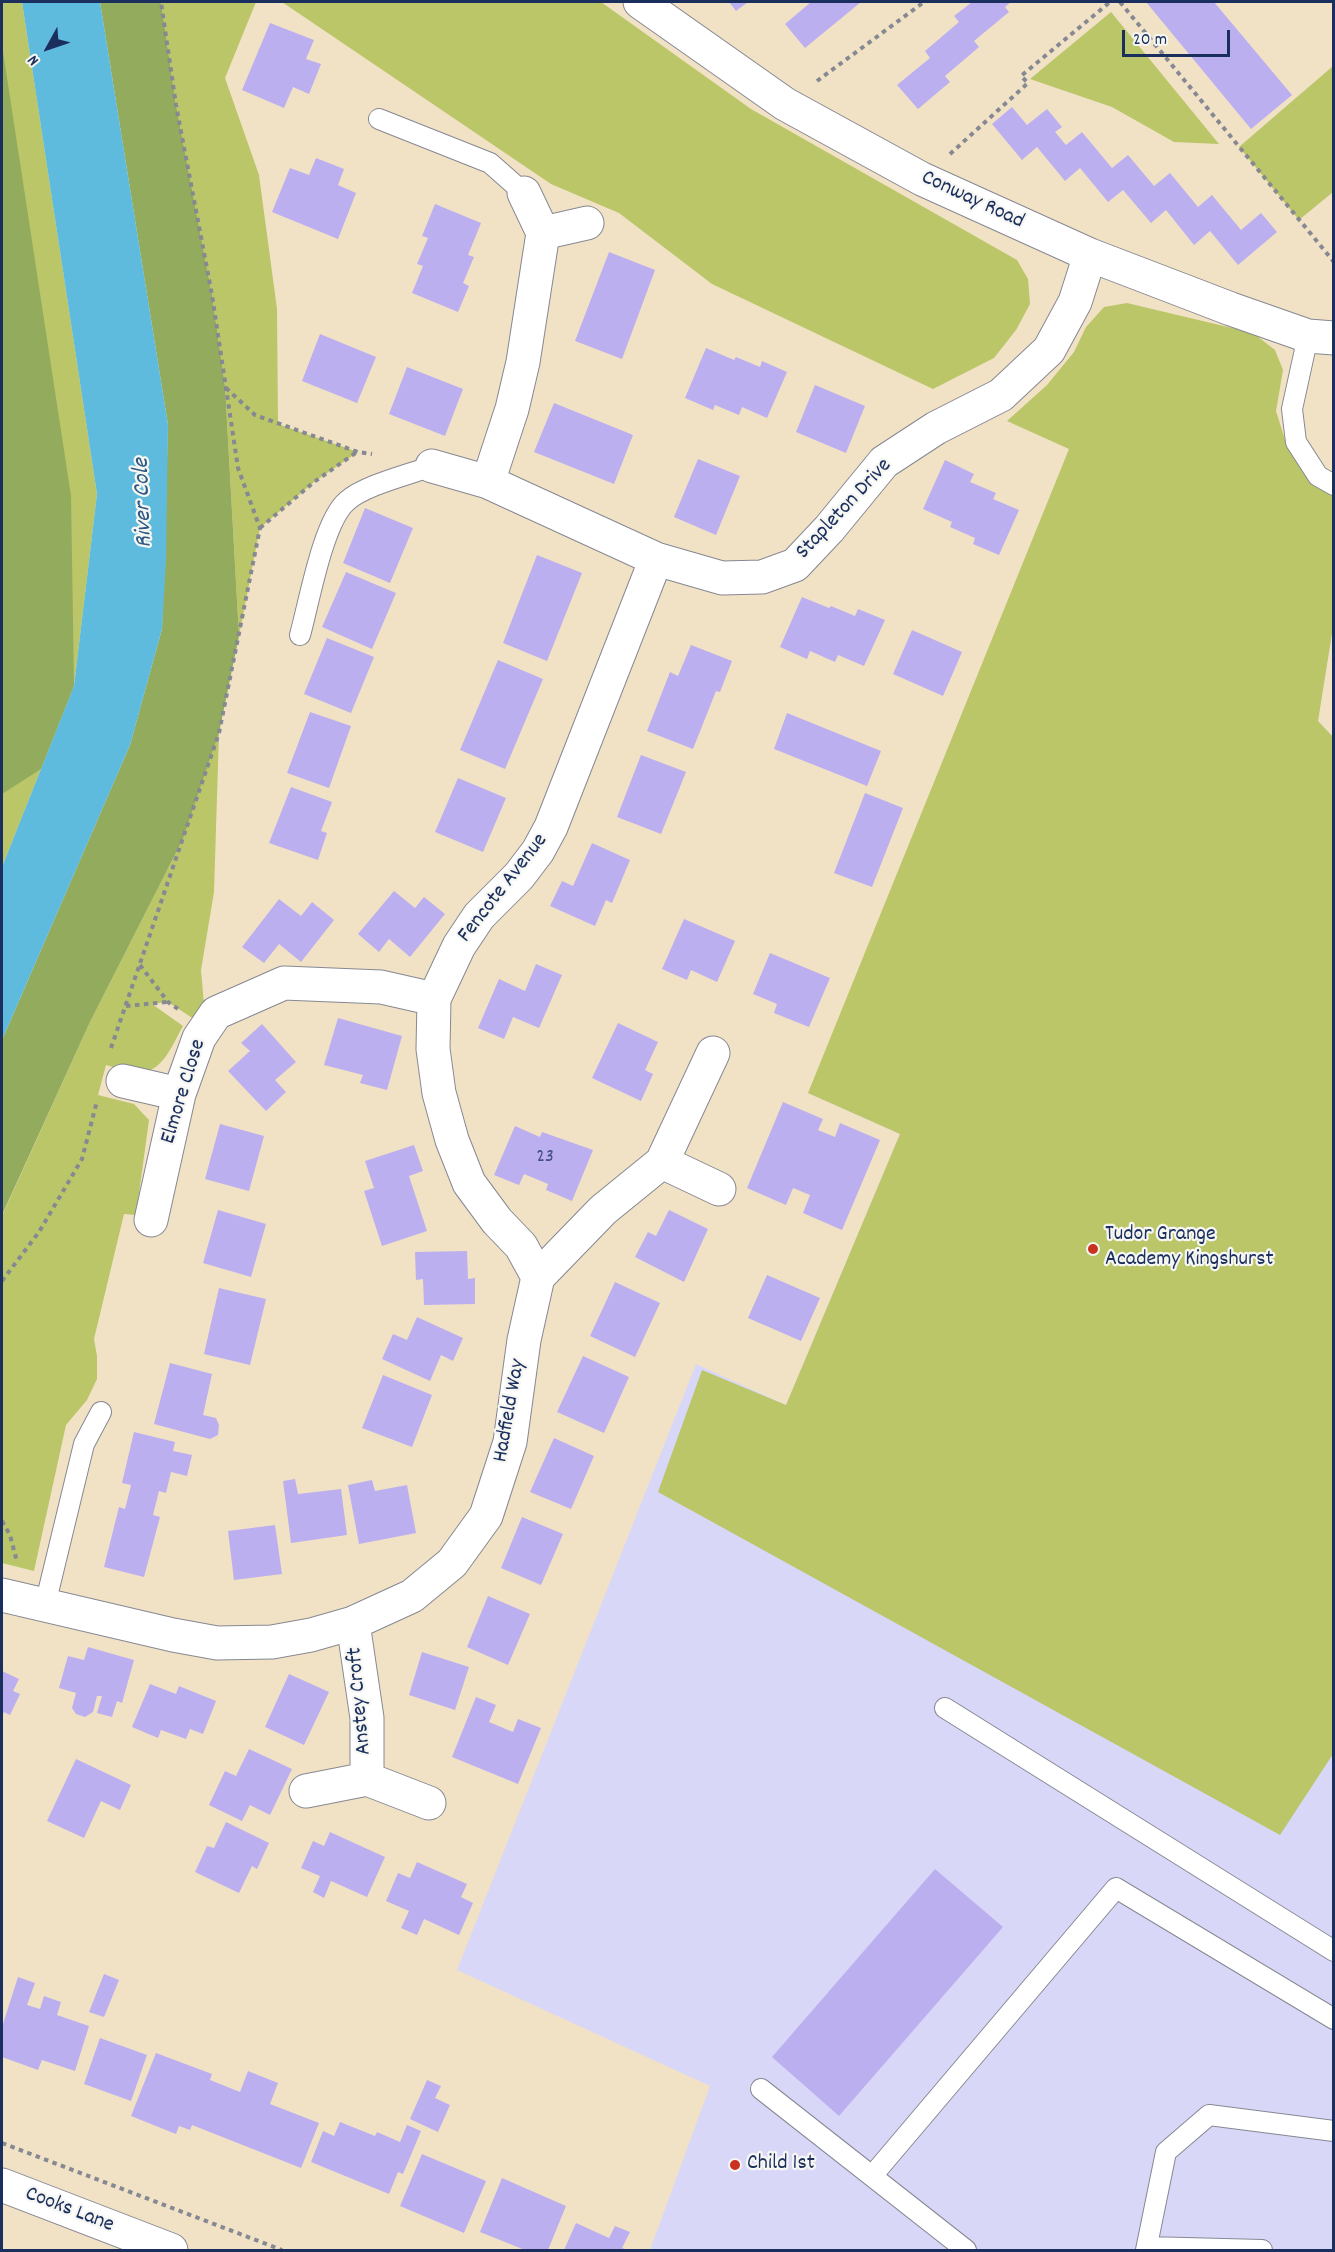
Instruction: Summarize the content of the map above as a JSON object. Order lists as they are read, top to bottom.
{
  "streets": {
    "street": [
      "Conway Road",
      "Stapleton Drive",
      "Fencote Avenue",
      "Elmore Close",
      "Hadfield Way",
      "Anstey Croft",
      "Cooks Lane"
    ]
  },
  "crossings": [
    ["Conway Road", "Stapleton Drive"],
    ["Stapleton Drive", "Fencote Avenue"],
    ["Fencote Avenue", "Elmore Close"],
    ["Fencote Avenue", "Hadfield Way"],
    ["Hadfield Way", "Anstey Croft"]
  ],
  "water": ["River Cole"],
  "places": ["Tudor Grange Academy Kingshurst", "Child 1st"],
  "house_numbers": ["23"],
  "scale_bar": "20 m",
  "north": "bottom left"
}
